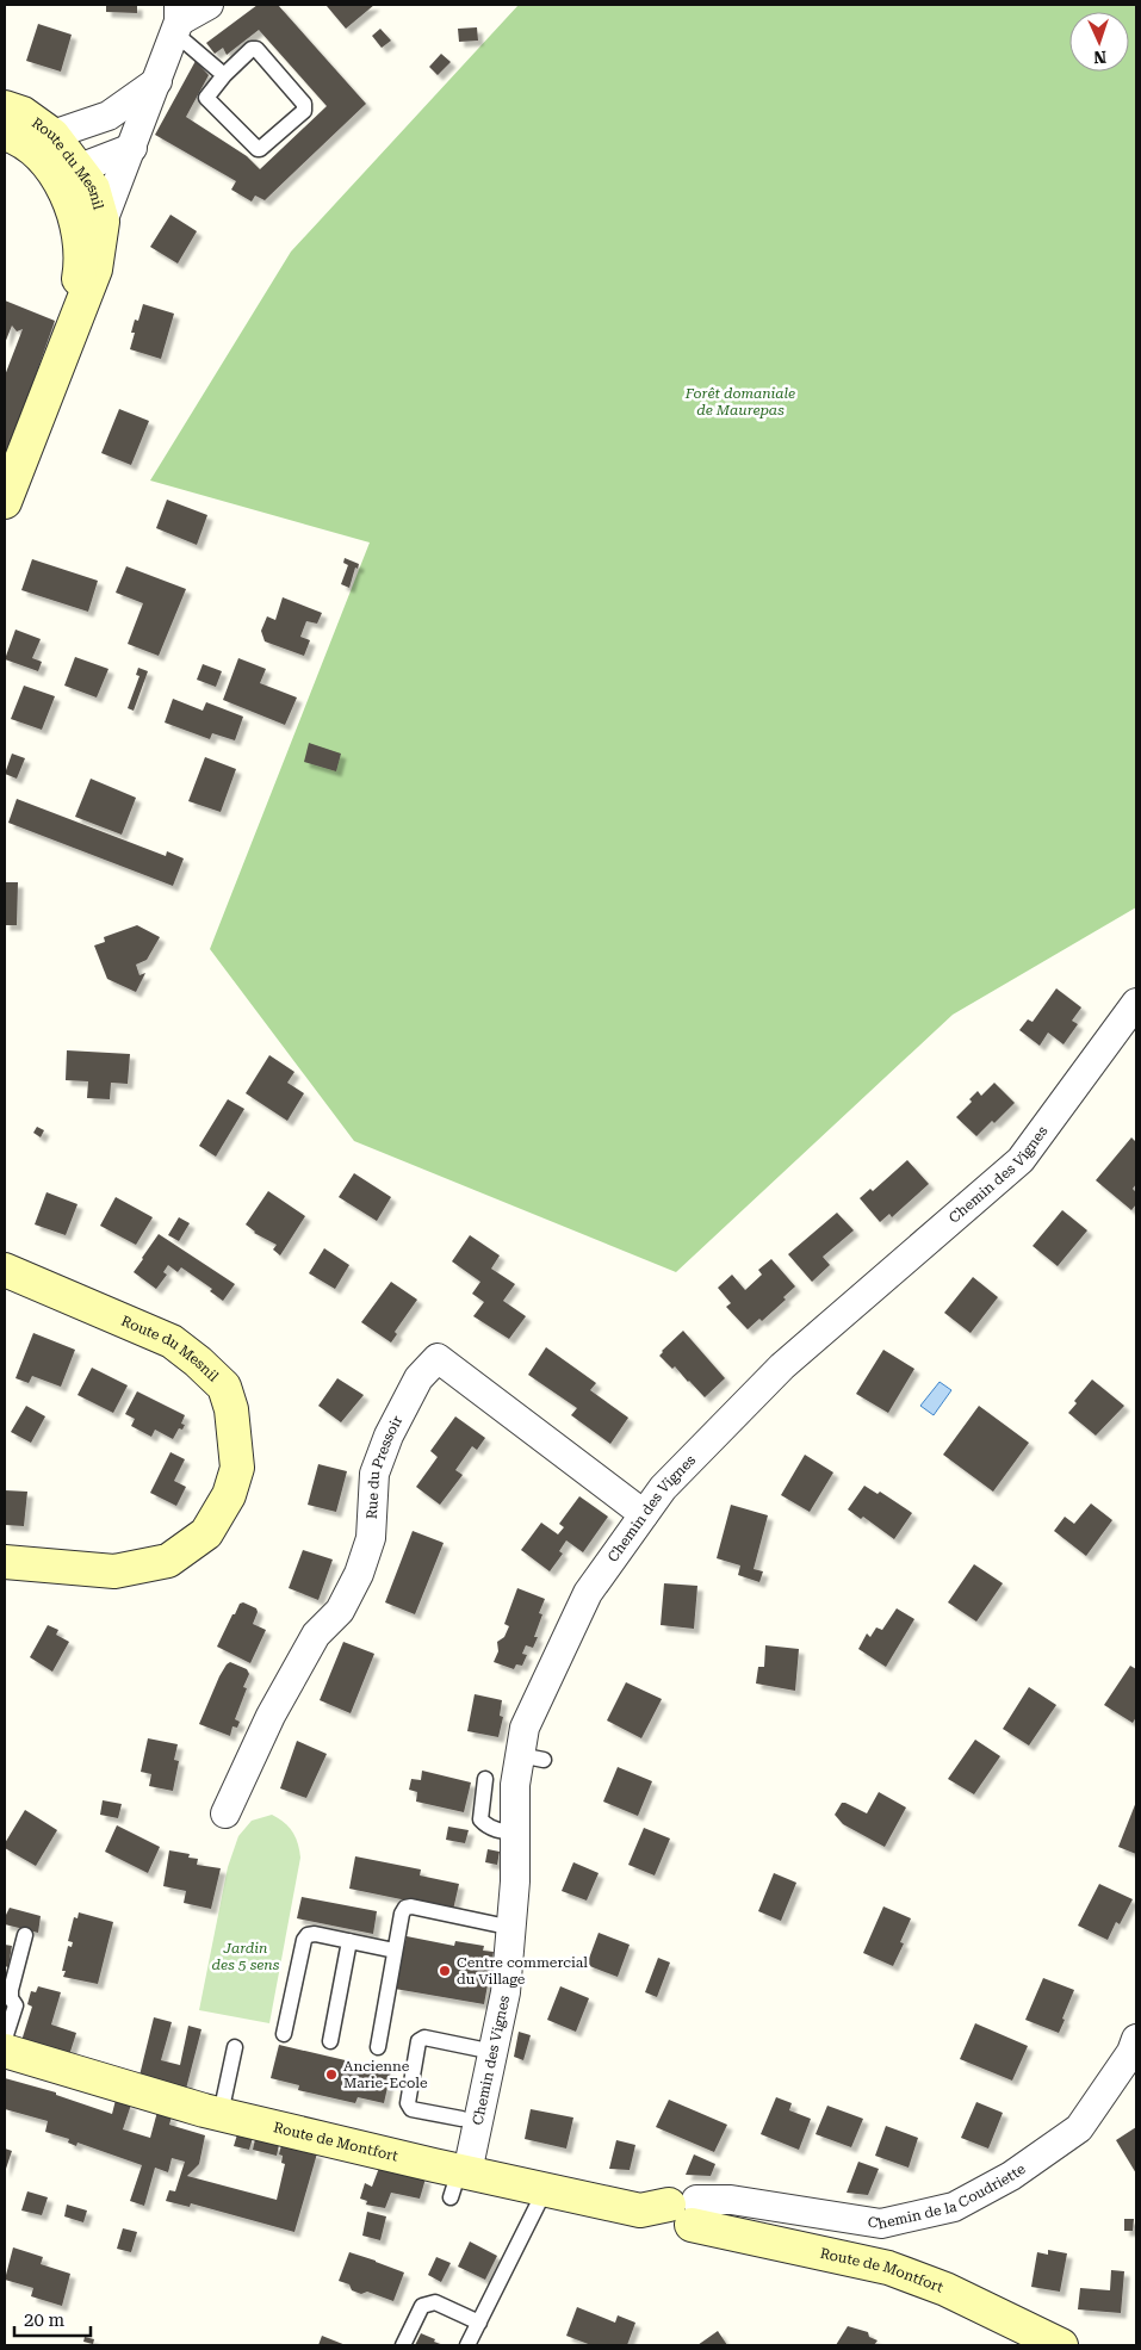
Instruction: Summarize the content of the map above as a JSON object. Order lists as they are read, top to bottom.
{
  "streets": {
    "street": [
      "Route du Mesnil",
      "Chemin des Vignes",
      "Rue du Pressoir",
      "Route de Montfort",
      "Chemin de la Coudriette"
    ]
  },
  "crossings": [
    ["Chemin des Vignes", "Rue du Pressoir"],
    ["Chemin des Vignes", "Route de Montfort"],
    ["Route de Montfort", "Chemin de la Coudriette"]
  ],
  "parks": ["Forêt domaniale de Maurepas", "Jardin des 5 sens"],
  "places": ["Centre commercial du Village", "Ancienne Marie-Ecole"],
  "scale_bar": "20 m",
  "north": "bottom"
}
